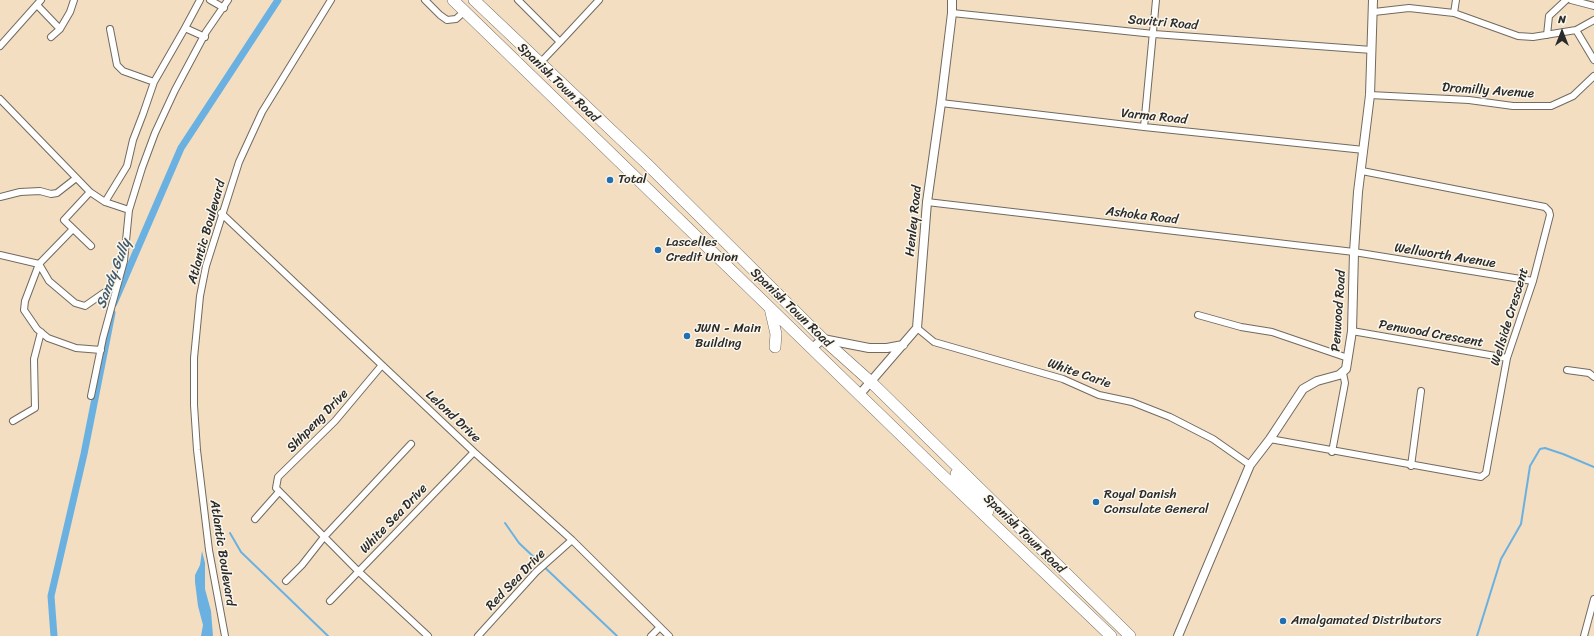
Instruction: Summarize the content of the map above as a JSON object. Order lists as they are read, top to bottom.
{
  "streets": {
    "highway": ["Spanish Town Road"],
    "street": [
      "Savitri Road",
      "Dromilly Avenue",
      "Varma Road",
      "Ashoka Road",
      "Henley Road",
      "Atlantic Boulevard",
      "Wellworth Avenue",
      "Penwood Road",
      "Wellside Crescent",
      "Penwood Crescent",
      "White Carie",
      "Lelond Drive",
      "Shhpeng Drive",
      "White Sea Drive",
      "Red Sea Drive"
    ]
  },
  "crossings": [
    ["Savitri Road", "Henley Road"],
    ["Savitri Road", "Penwood Road"],
    ["Dromilly Avenue", "Penwood Road"],
    ["Varma Road", "Henley Road"],
    ["Varma Road", "Penwood Road"],
    ["Ashoka Road", "Henley Road"],
    ["Ashoka Road", "Wellworth Avenue"],
    ["Ashoka Road", "Penwood Road"],
    ["Henley Road", "White Carie"],
    ["Atlantic Boulevard", "Lelond Drive"],
    ["Wellworth Avenue", "Penwood Road"],
    ["Wellworth Avenue", "Wellside Crescent"],
    ["Penwood Road", "Wellside Crescent"],
    ["Penwood Road", "Penwood Crescent"],
    ["Wellside Crescent", "Penwood Crescent"],
    ["Lelond Drive", "Shhpeng Drive"],
    ["Lelond Drive", "White Sea Drive"],
    ["Lelond Drive", "Red Sea Drive"]
  ],
  "water": ["Sandy Gully"],
  "places": [
    "Total",
    "Lascelles Credit Union",
    "JWN - Main Building",
    "Royal Danish Consulate General",
    "Amalgamated Distributors"
  ],
  "north": "top"
}
